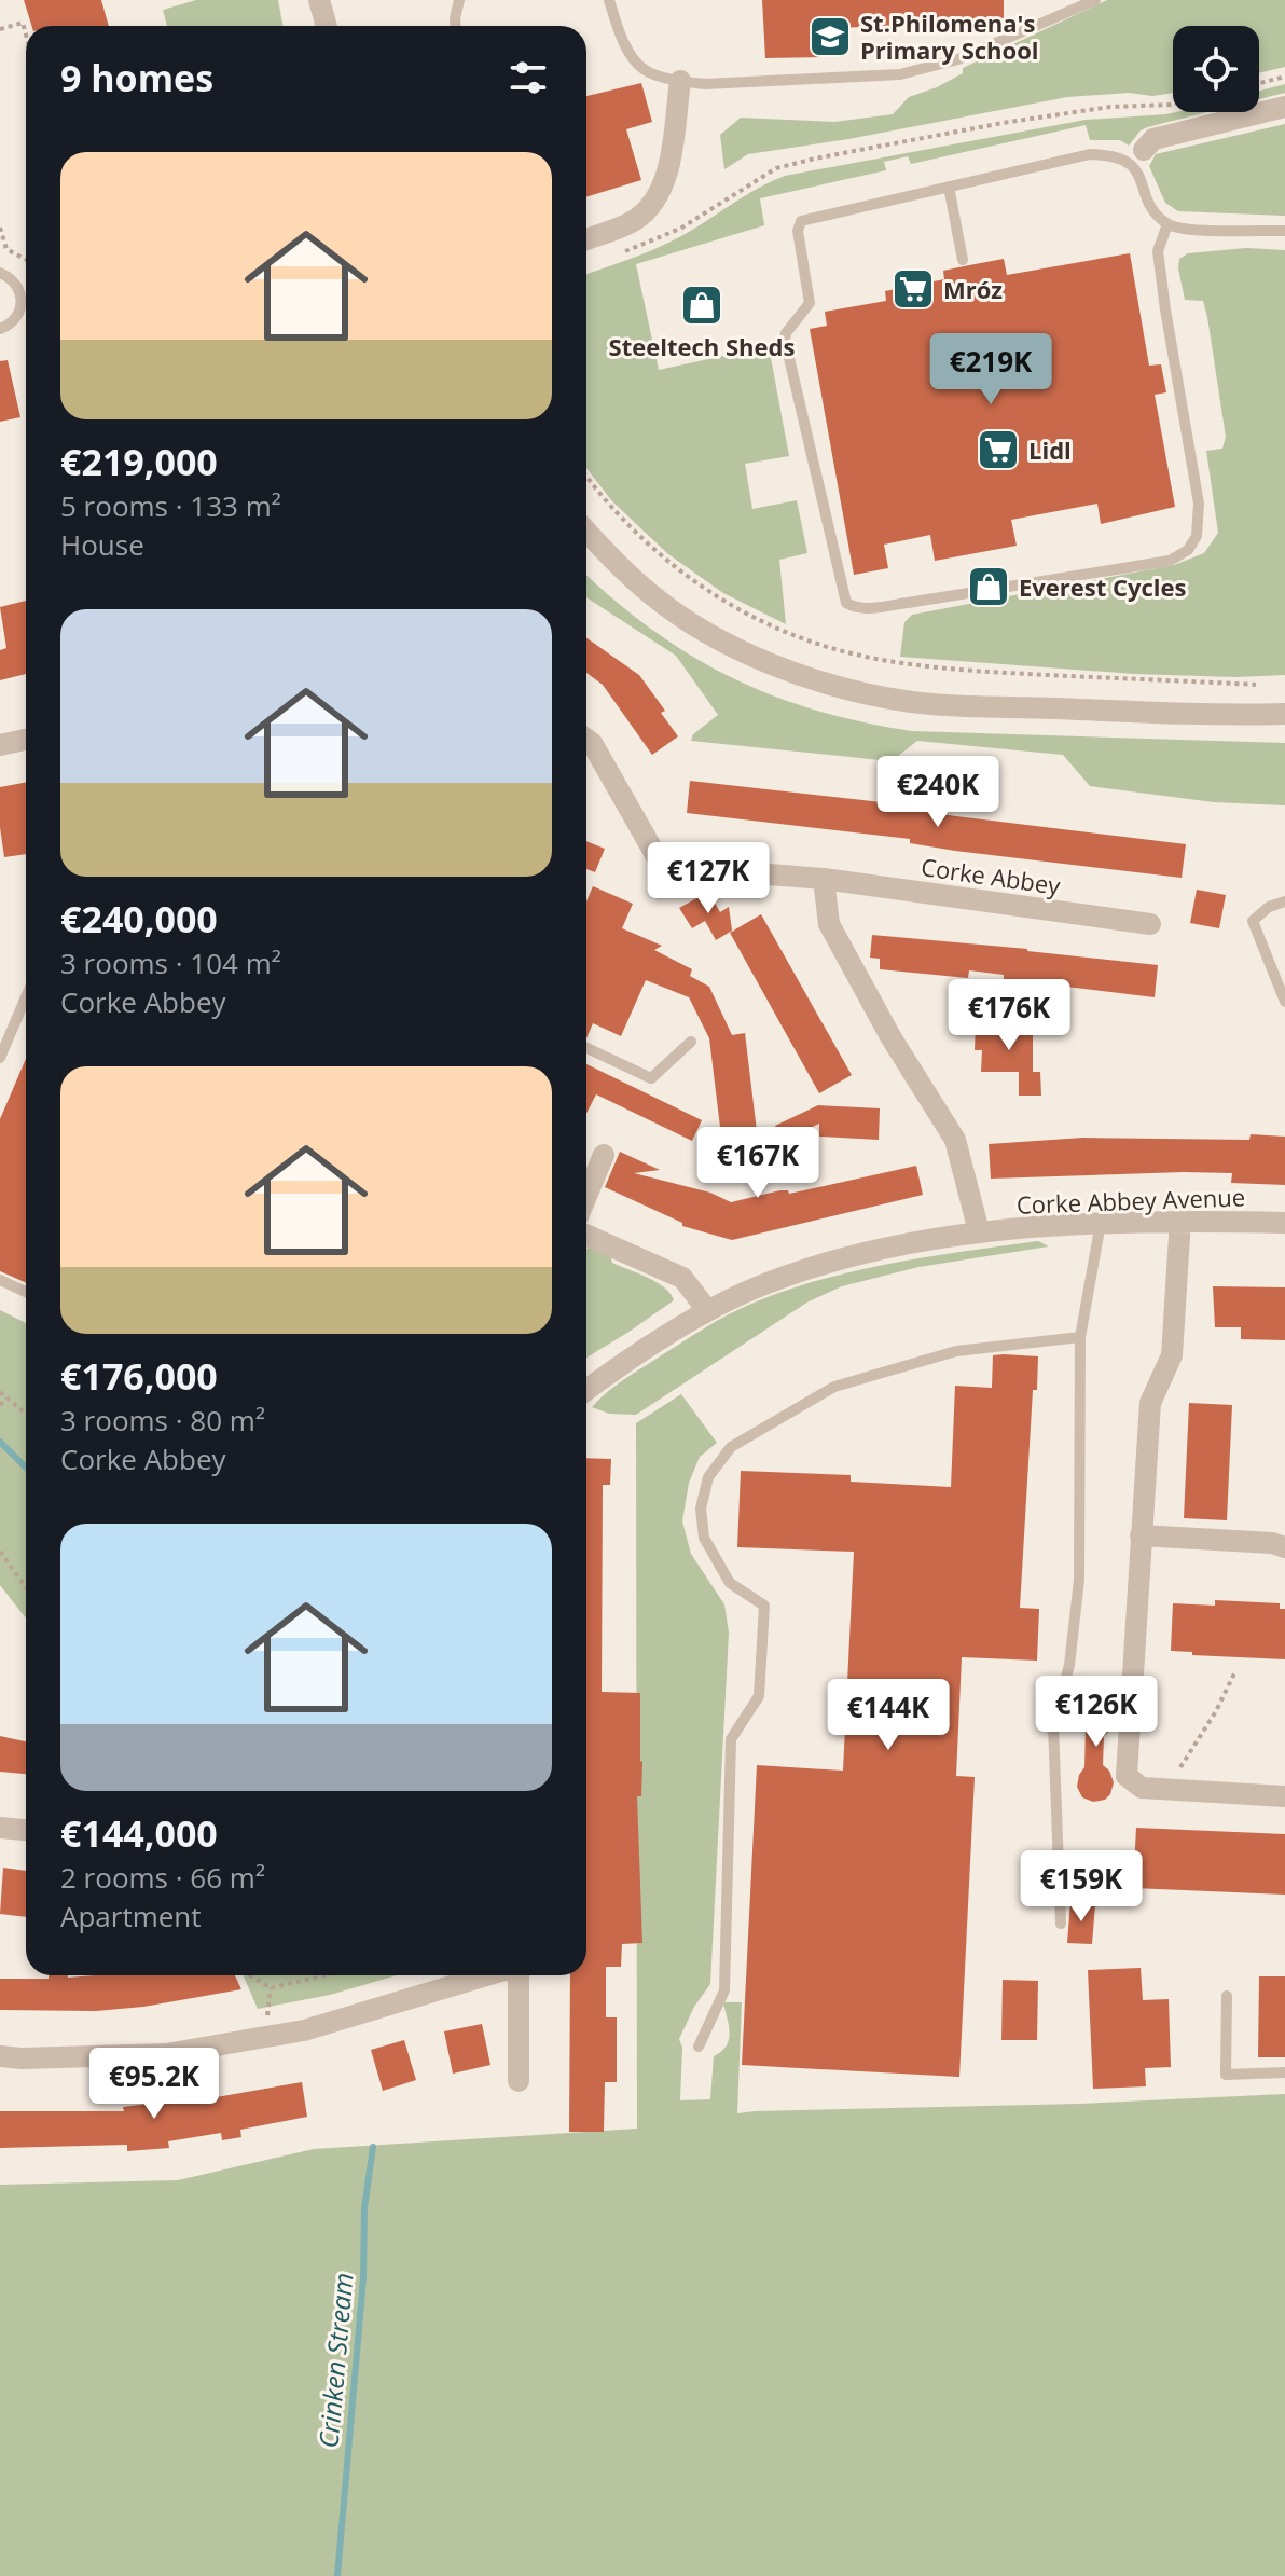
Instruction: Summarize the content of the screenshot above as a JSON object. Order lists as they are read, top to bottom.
{
  "streets": {
    "street": ["Corke Abbey", "Corke Abbey Avenue"]
  },
  "water": ["Crinken Stream"],
  "places": {
    "school or university": ["St.Philomena's Primary School"],
    "supermarket": ["Mróz", "Lidl"],
    "shop": ["Steeltech Sheds", "Everest Cycles"]
  },
  "page": {
    "heading": "9 homes",
    "list": [
      {
        "name": "€219,000",
        "note": "5 rooms · 133 m² · House"
      },
      {
        "name": "€240,000",
        "note": "3 rooms · 104 m² · Corke Abbey"
      },
      {
        "name": "€176,000",
        "note": "3 rooms · 80 m² · Corke Abbey"
      },
      {
        "name": "€144,000",
        "note": "2 rooms · 66 m² · Apartment"
      }
    ],
    "price": [
      "€219K",
      "€240K",
      "€127K",
      "€176K",
      "€167K",
      "€126K",
      "€144K",
      "€159K",
      "€95.2K"
    ]
  }
}
